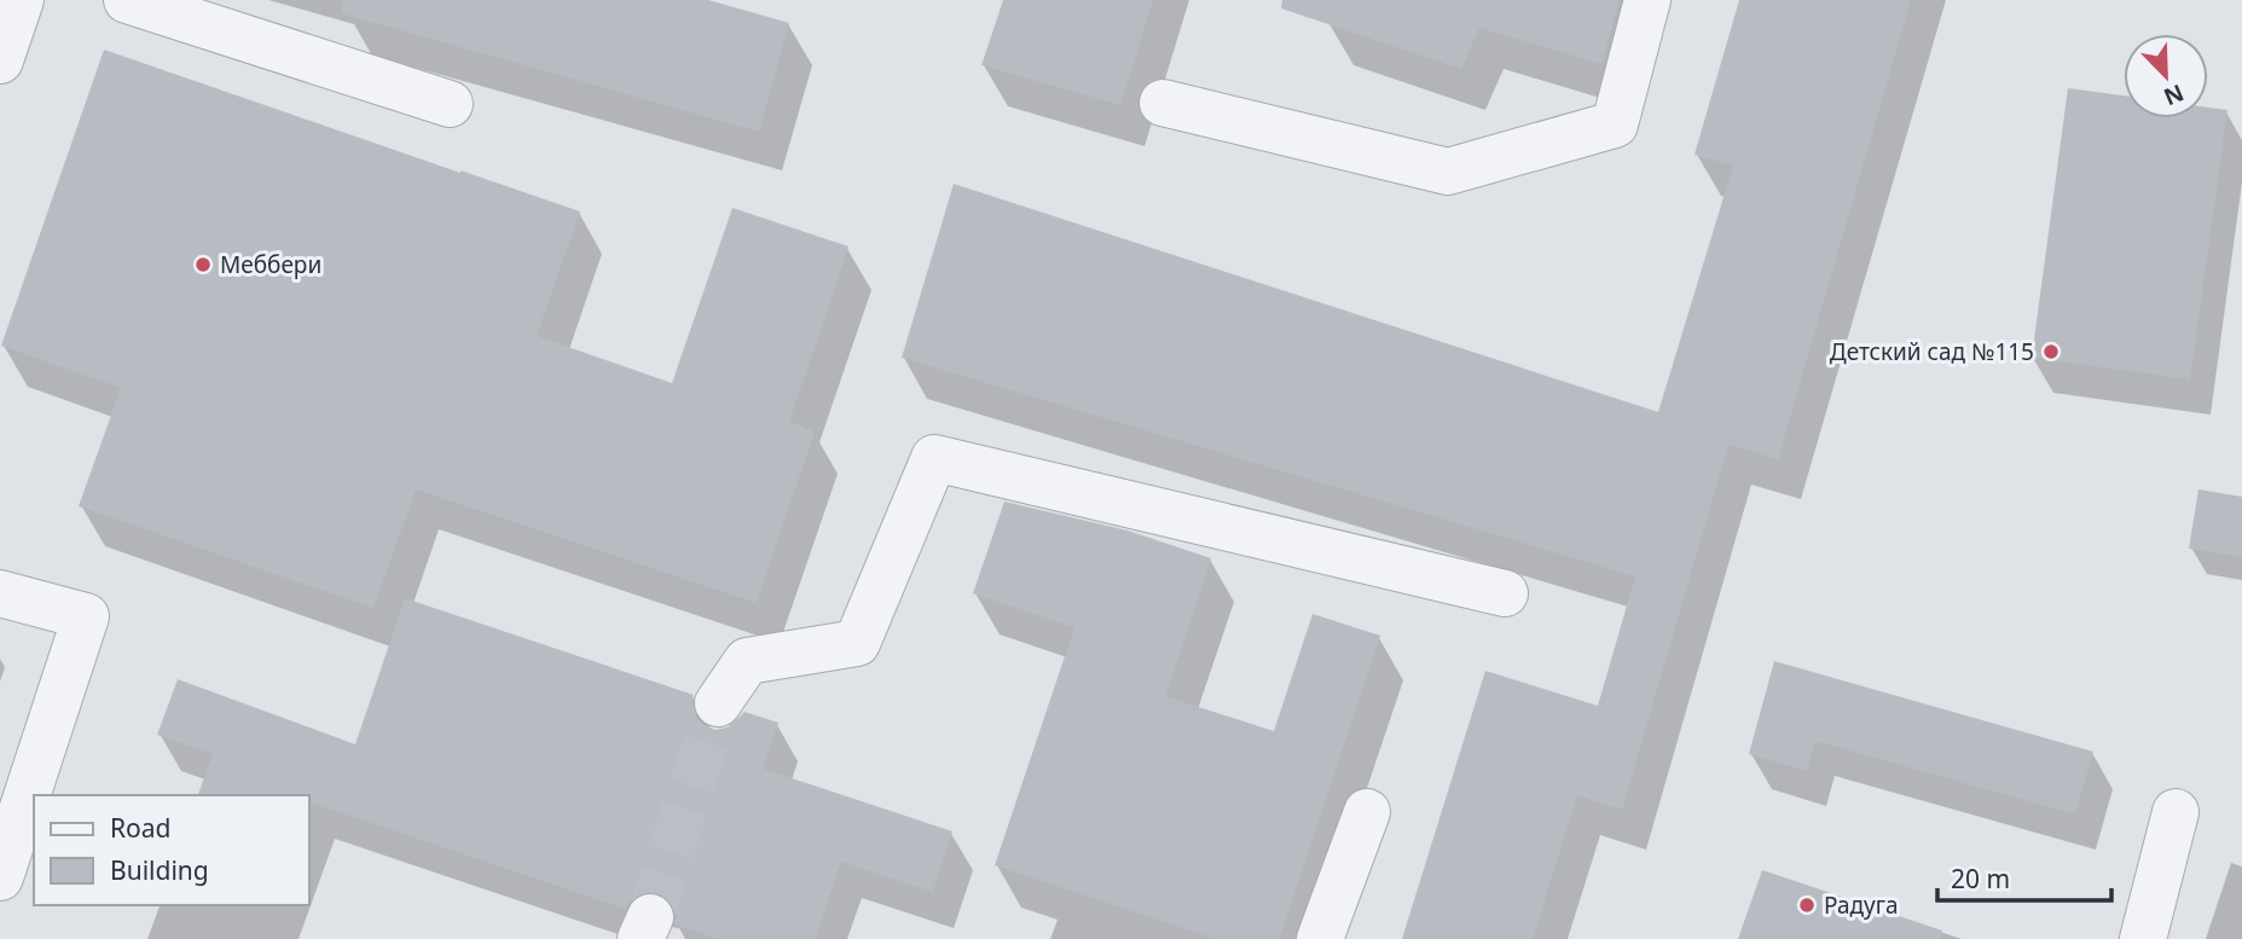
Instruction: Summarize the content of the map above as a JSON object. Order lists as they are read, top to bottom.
{
  "places": ["Меббери", "Детский сад №115", "Радуга"],
  "legend": ["Road", "Building"],
  "scale_bar": "20 m",
  "north": "bottom right"
}
